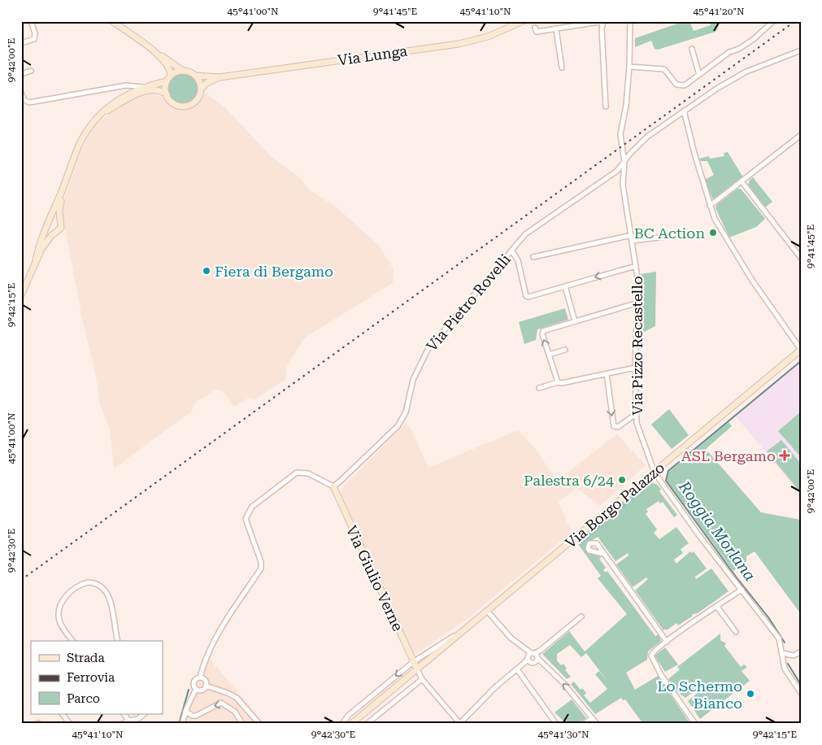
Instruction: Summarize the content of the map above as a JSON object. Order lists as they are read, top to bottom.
{
  "streets": {
    "street": [
      "Via Lunga",
      "Via Pietro Rovelli",
      "Via Pizzo Recastello",
      "Via Borgo Palazzo",
      "Via Giulio Verne"
    ]
  },
  "crossings": [
    ["Via Pietro Rovelli", "Via Pizzo Recastello"],
    ["Via Pietro Rovelli", "Via Giulio Verne"],
    ["Via Pizzo Recastello", "Via Borgo Palazzo"],
    ["Via Borgo Palazzo", "Via Giulio Verne"]
  ],
  "water": ["Roggia Morlana"],
  "places": {
    "other": [
      "BC Action",
      "Fiera di Bergamo",
      "Palestra 6/24",
      "Lo Schermo Bianco"
    ],
    "health": ["ASL Bergamo"]
  },
  "legend": ["Strada", "Ferrovia", "Parco"],
  "coordinates": [
    "45°41'00\"N",
    "9°41'45\"E",
    "45°41'10\"N",
    "45°41'20\"N",
    "9°42'00\"E",
    "9°42'15\"E",
    "9°42'30\"E",
    "45°41'30\"N"
  ]
}
